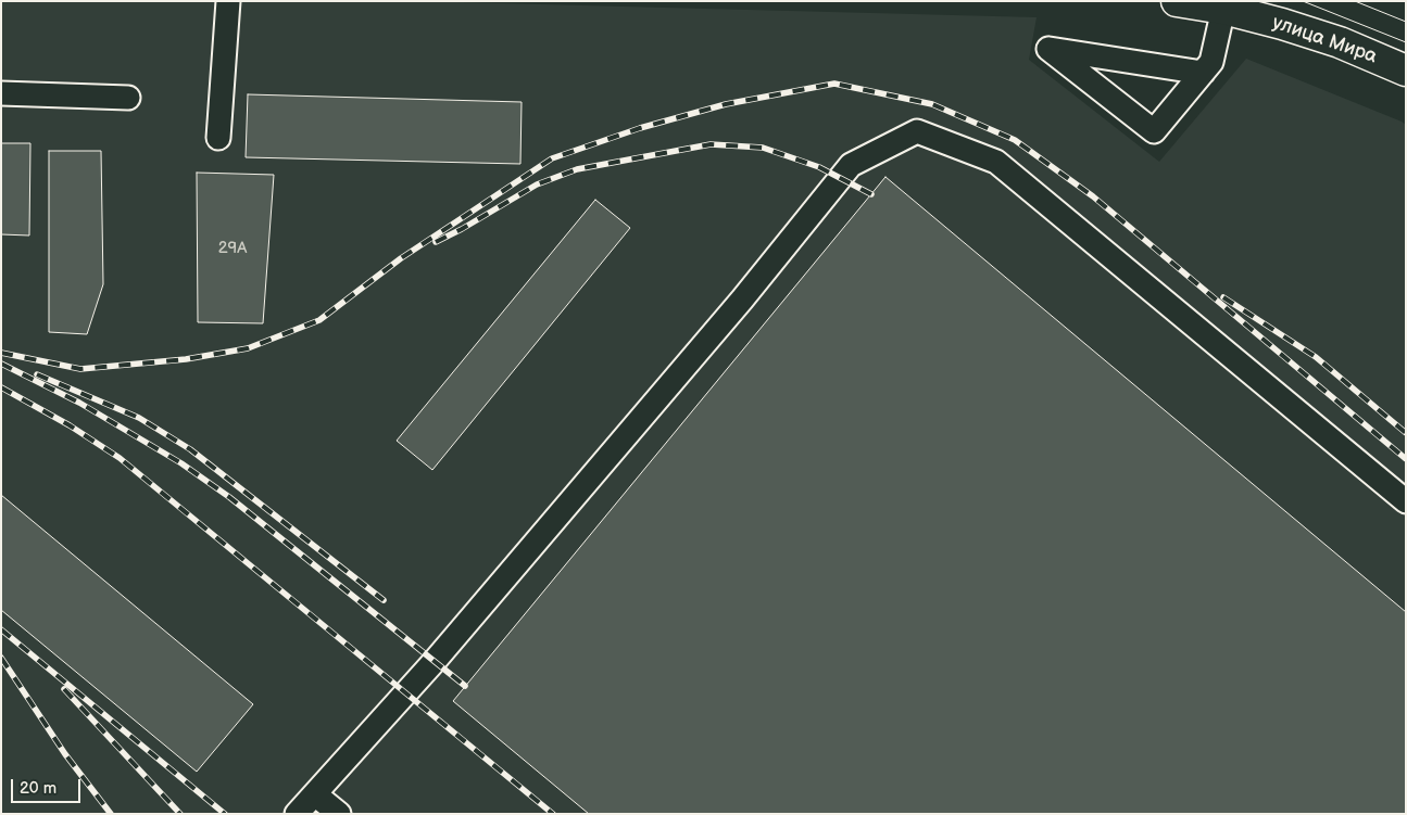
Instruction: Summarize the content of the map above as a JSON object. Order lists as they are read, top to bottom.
{
  "streets": {
    "main road": ["улица Мира"]
  },
  "house_numbers": ["29А"],
  "scale_bar": "20 m"
}
